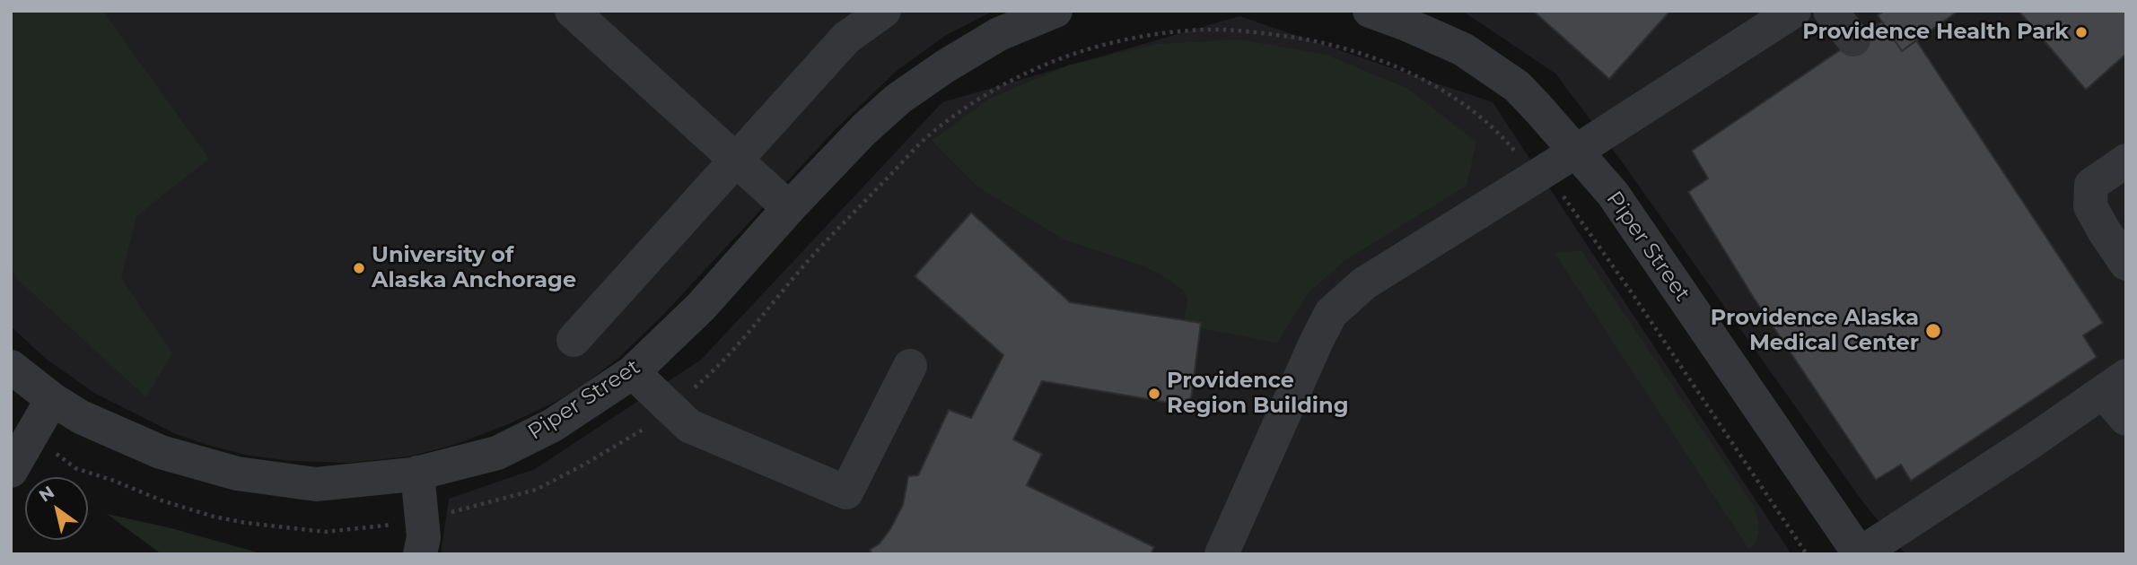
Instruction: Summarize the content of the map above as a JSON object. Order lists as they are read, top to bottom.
{
  "streets": {
    "street": ["Piper Street"]
  },
  "places": [
    "Providence Health Park",
    "University of Alaska Anchorage",
    "Providence Alaska Medical Center",
    "Providence Region Building"
  ],
  "north": "top left"
}
